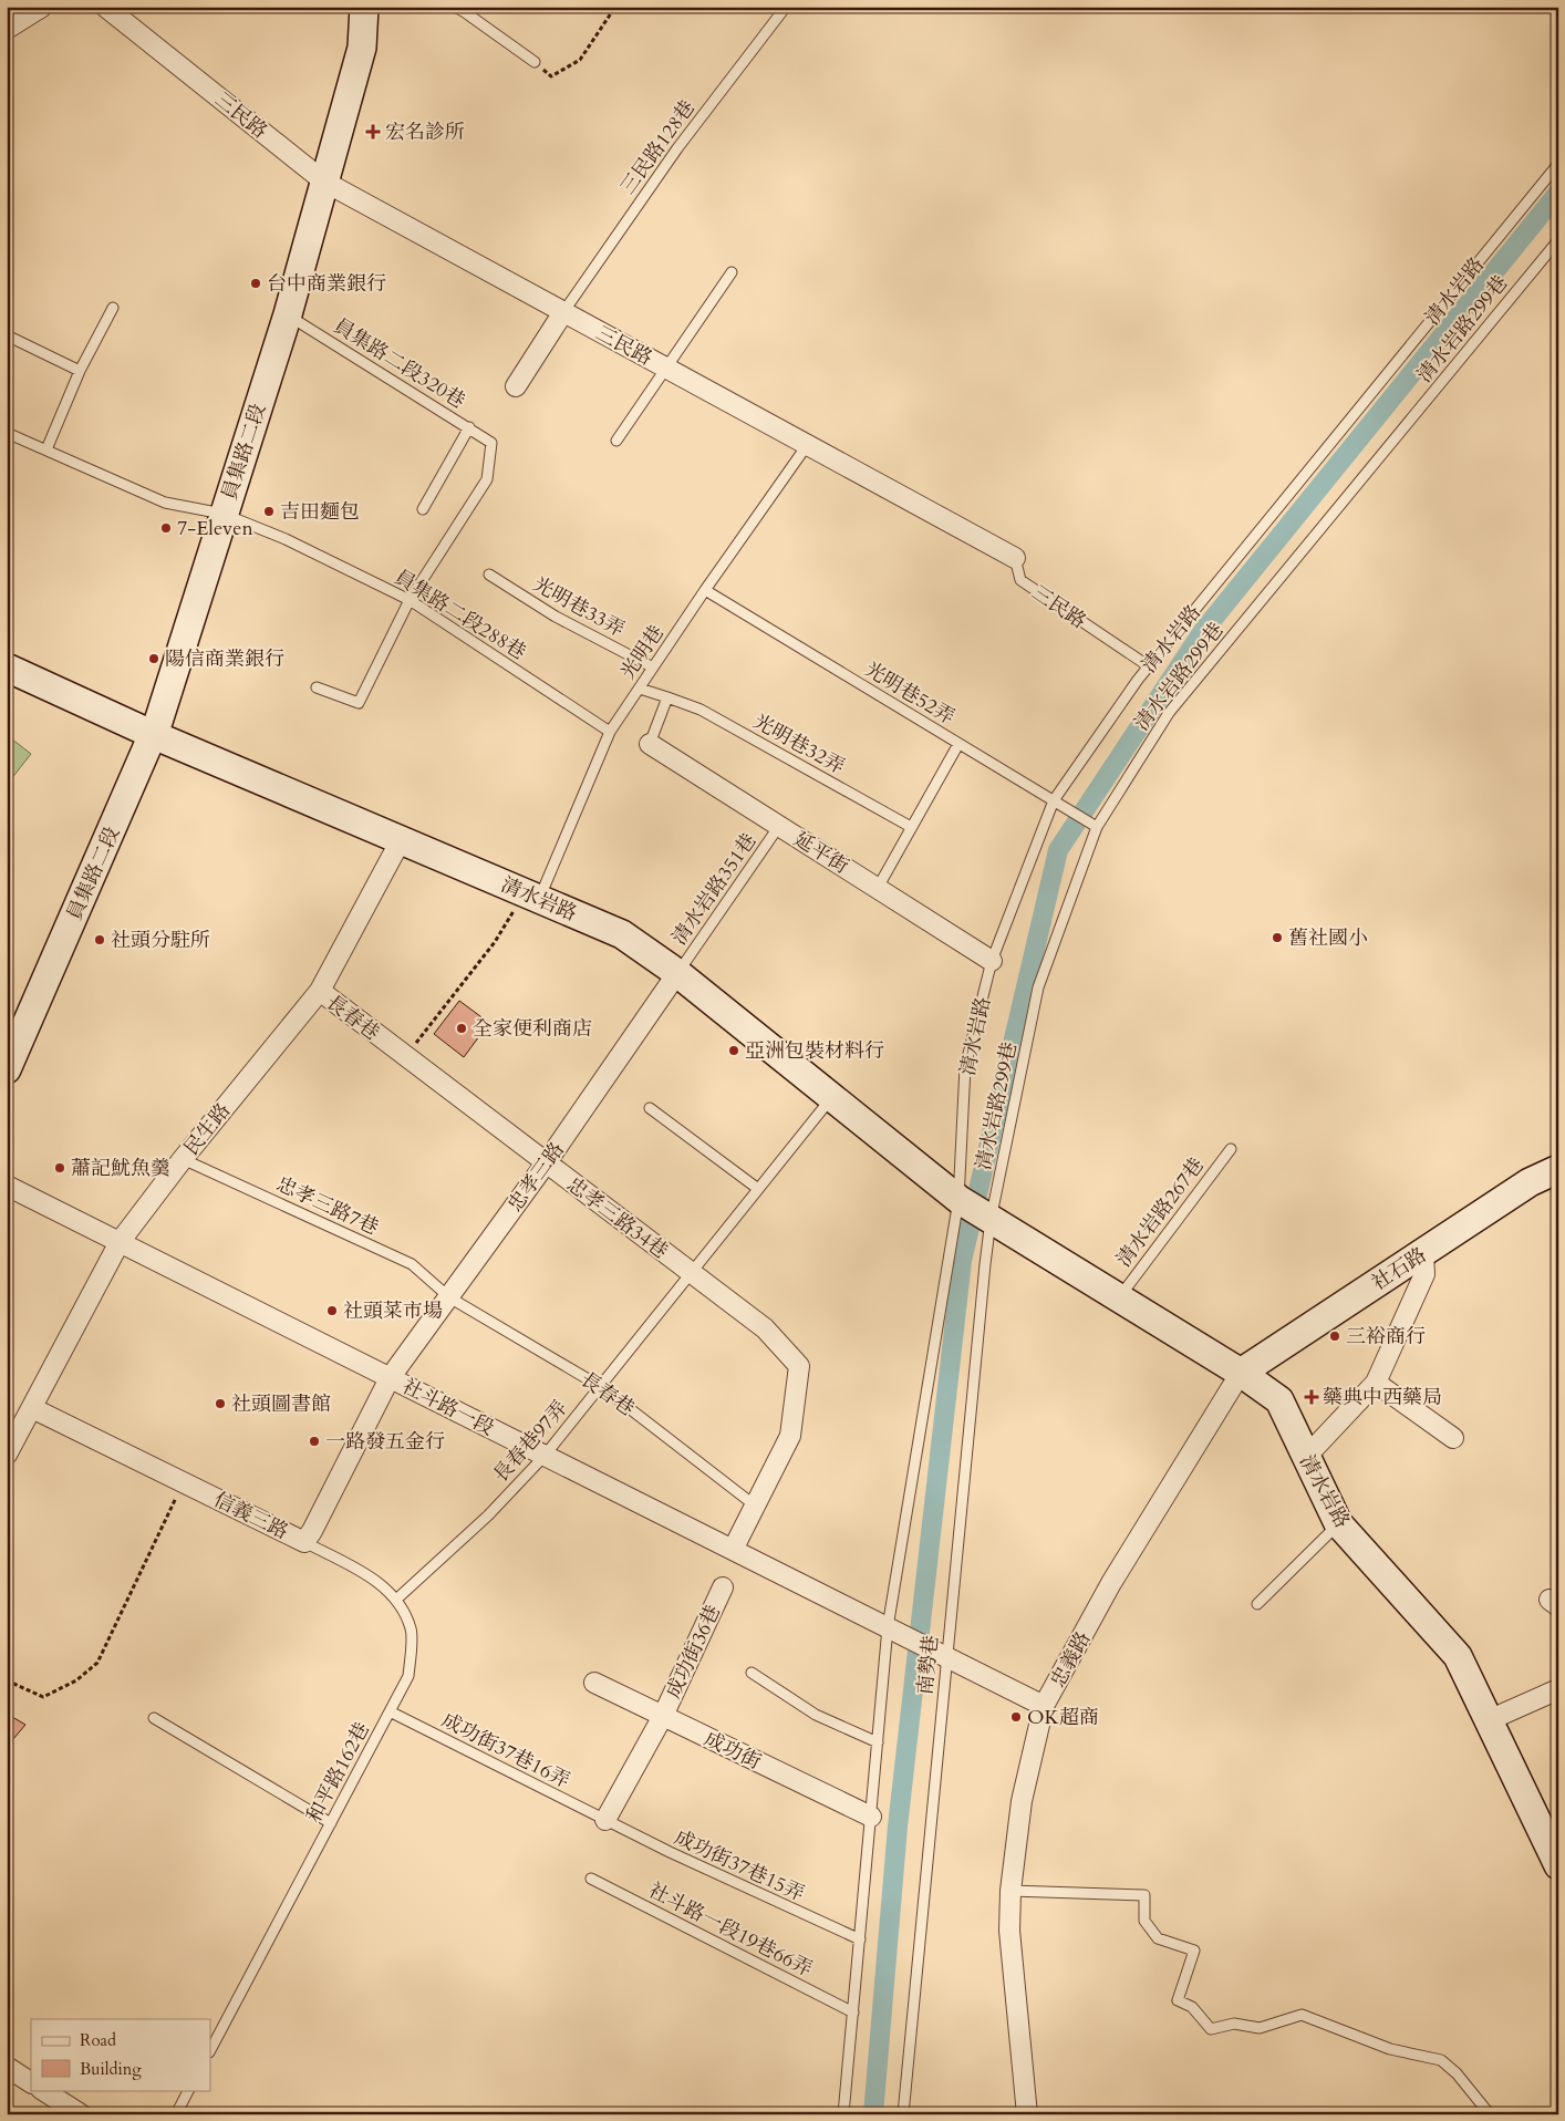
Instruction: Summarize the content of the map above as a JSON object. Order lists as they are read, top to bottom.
{
  "streets": {
    "street": [
      "三民路",
      "清水岩路",
      "員集路二段",
      "延平街",
      "長春巷",
      "民生路",
      "忠孝三路",
      "忠孝三路34巷",
      "社石路",
      "社斗路一段",
      "信義三路",
      "成功街36巷",
      "忠義路",
      "成功街"
    ],
    "lane": [
      "三民路128巷",
      "清水岩路299巷",
      "員集路二段320巷",
      "光明巷33弄",
      "員集路二段288巷",
      "光明巷",
      "光明巷52弄",
      "光明巷32弄",
      "清水岩路351巷",
      "忠孝三路7巷",
      "清水岩路267巷",
      "長春巷97弄",
      "南勢巷",
      "成功街37巷16弄",
      "和平路162巷",
      "成功街37巷15弄",
      "社斗路一段19巷66弄"
    ]
  },
  "crossings": [
    ["三民路", "三民路128巷"],
    ["三民路", "清水岩路"],
    ["三民路", "員集路二段"],
    ["三民路", "光明巷"],
    ["清水岩路", "清水岩路299巷"],
    ["清水岩路", "員集路二段"],
    ["清水岩路", "光明巷"],
    ["清水岩路", "光明巷52弄"],
    ["清水岩路", "延平街"],
    ["清水岩路", "清水岩路351巷"],
    ["清水岩路", "民生路"],
    ["清水岩路", "忠孝三路"],
    ["清水岩路", "清水岩路267巷"],
    ["清水岩路", "社石路"],
    ["清水岩路", "社斗路一段"],
    ["清水岩路", "長春巷97弄"],
    ["清水岩路", "忠義路"],
    ["清水岩路", "南勢巷"],
    ["清水岩路", "成功街"],
    ["清水岩路299巷", "光明巷52弄"],
    ["清水岩路299巷", "南勢巷"],
    ["員集路二段320巷", "員集路二段"],
    ["員集路二段320巷", "員集路二段288巷"],
    ["員集路二段", "員集路二段288巷"],
    ["光明巷33弄", "光明巷"],
    ["員集路二段288巷", "光明巷"],
    ["光明巷", "光明巷52弄"],
    ["光明巷", "光明巷32弄"],
    ["延平街", "清水岩路351巷"],
    ["清水岩路351巷", "忠孝三路"],
    ["長春巷", "民生路"],
    ["長春巷", "忠孝三路"],
    ["長春巷", "忠孝三路7巷"],
    ["長春巷", "忠孝三路34巷"],
    ["長春巷", "長春巷97弄"],
    ["民生路", "忠孝三路7巷"],
    ["民生路", "社斗路一段"],
    ["民生路", "信義三路"],
    ["忠孝三路", "忠孝三路7巷"],
    ["忠孝三路", "忠孝三路34巷"],
    ["忠孝三路", "社斗路一段"],
    ["忠孝三路", "信義三路"],
    ["忠孝三路34巷", "長春巷97弄"],
    ["社石路", "忠義路"],
    ["社斗路一段", "長春巷97弄"],
    ["社斗路一段", "信義三路"],
    ["社斗路一段", "南勢巷"],
    ["長春巷97弄", "和平路162巷"],
    ["信義三路", "和平路162巷"],
    ["成功街36巷", "成功街37巷16弄"],
    ["成功街36巷", "成功街"],
    ["成功街36巷", "成功街37巷15弄"],
    ["成功街37巷16弄", "和平路162巷"],
    ["成功街37巷16弄", "成功街37巷15弄"]
  ],
  "places": {
    "health": ["宏名診所", "藥典中西藥局"],
    "other": [
      "台中商業銀行",
      "吉田麵包",
      "7-Eleven",
      "陽信商業銀行",
      "舊社國小",
      "社頭分駐所",
      "全家便利商店",
      "亞洲包裝材料行",
      "蕭記魷魚羹",
      "社頭菜市場",
      "三裕商行",
      "社頭圖書館",
      "一路發五金行",
      "OK超商"
    ]
  },
  "legend": ["Road", "Building"]
}
